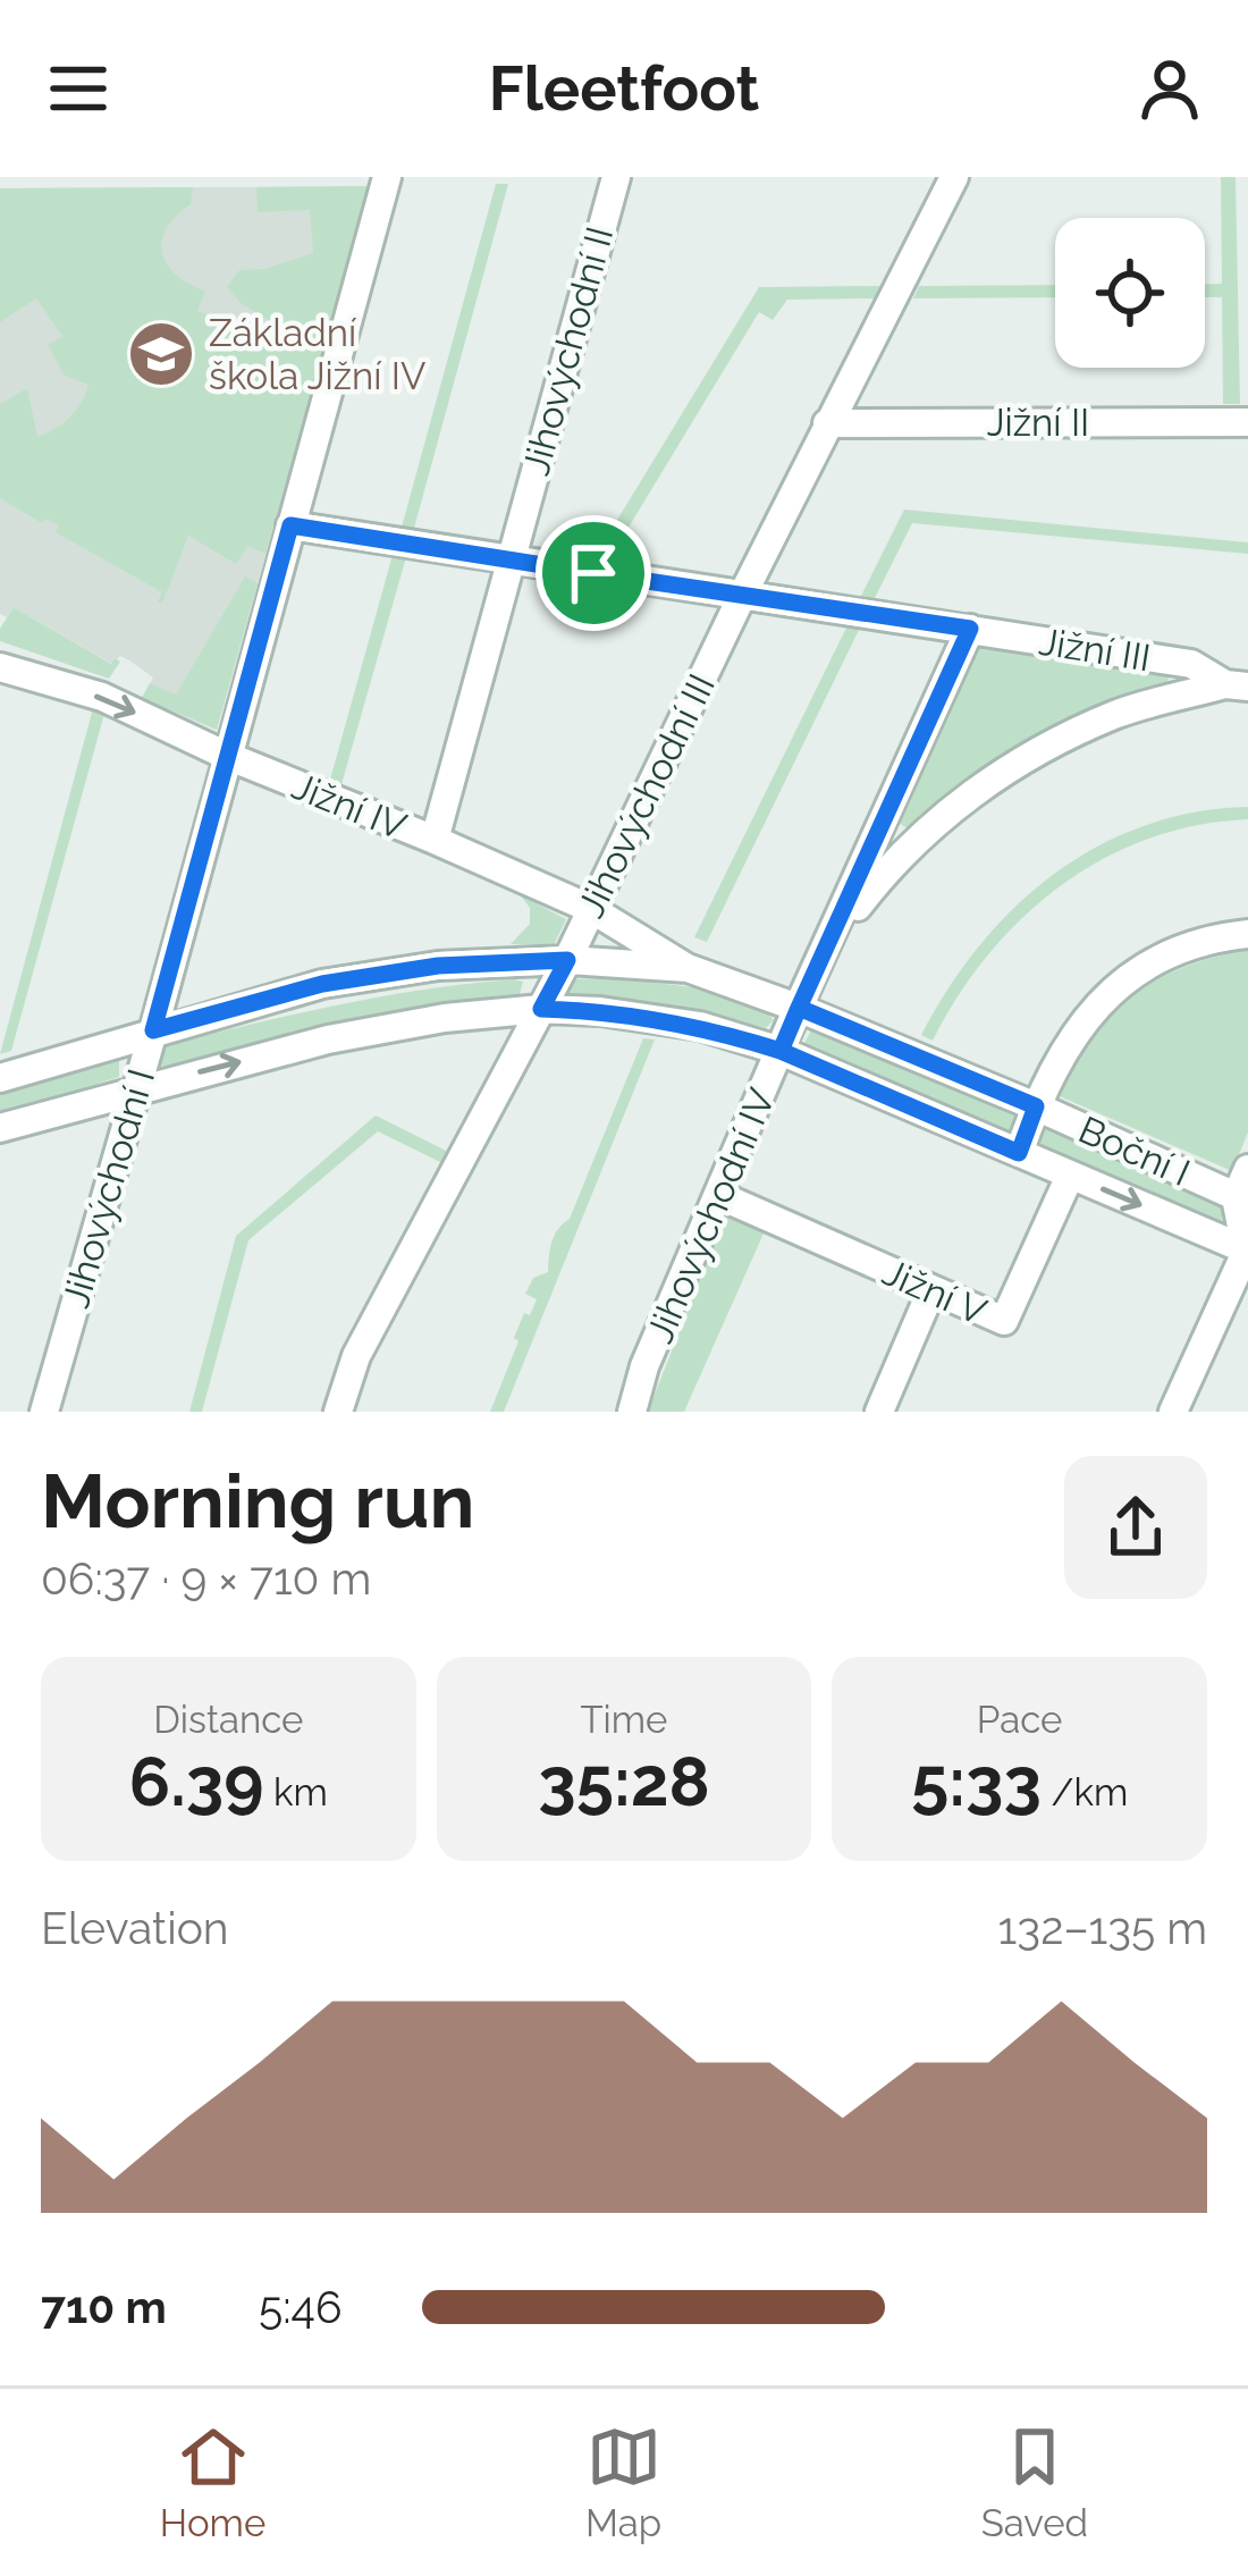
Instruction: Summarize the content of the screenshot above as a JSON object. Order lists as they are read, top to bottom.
{
  "streets": {
    "street": [
      "Jihovýchodní II",
      "Jižní II",
      "Jižní III",
      "Jihovýchodní III",
      "Jižní IV",
      "Boční I",
      "Jihovýchodní I",
      "Jihovýchodní IV",
      "Jižní V"
    ]
  },
  "crossings": [
    ["Jihovýchodní II", "Jižní III"],
    ["Jihovýchodní II", "Jižní IV"],
    ["Jižní II", "Jihovýchodní III"],
    ["Jižní III", "Jihovýchodní III"],
    ["Jižní III", "Jihovýchodní I"],
    ["Jižní III", "Jihovýchodní IV"],
    ["Jihovýchodní III", "Jižní IV"],
    ["Jihovýchodní III", "Boční I"],
    ["Jižní IV", "Boční I"],
    ["Jižní IV", "Jihovýchodní I"],
    ["Boční I", "Jihovýchodní I"],
    ["Boční I", "Jihovýchodní IV"],
    ["Boční I", "Jižní V"],
    ["Jihovýchodní IV", "Jižní V"]
  ],
  "places": {
    "school or university": ["Základní škola Jižní IV"]
  },
  "page": {
    "header": "Fleetfoot",
    "heading": ["Morning run", "06:37 · 9 × 710 m"],
    "stats": [
      ["Distance", "6.39 km"],
      ["Time", "35:28"],
      ["Pace", "5:33 /km"]
    ],
    "chart": ["Elevation", "132–135 m"],
    "list": [
      {
        "name": "710 m",
        "note": "5:46"
      }
    ],
    "tabs": ["Home", "Map", "Saved"]
  }
}
